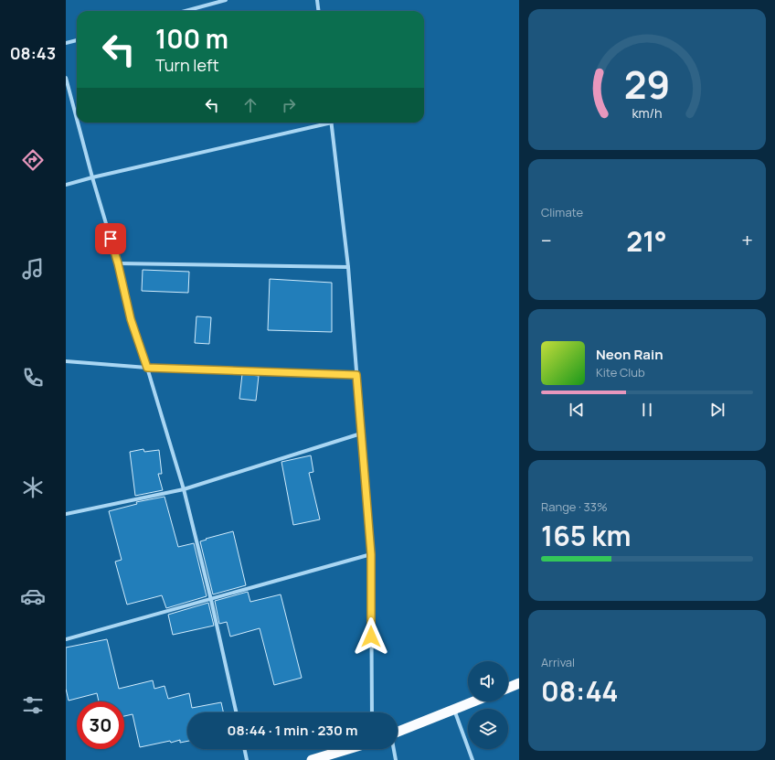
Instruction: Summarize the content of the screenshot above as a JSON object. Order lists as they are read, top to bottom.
{
  "page": {
    "tabs": "08:43",
    "turn": ["100 m", "Turn left"],
    "tile": [
      "Climate",
      ["Range · 33%", "165 km"],
      ["Arrival", "08:44"]
    ],
    "heat": ["−", "21°", "+"],
    "song": ["Neon Rain", "Kite Club"],
    "limit": "30",
    "trip": "08:44 · 1 min · 230 m",
    "gauge": ["29", "km/h"]
  }
}
